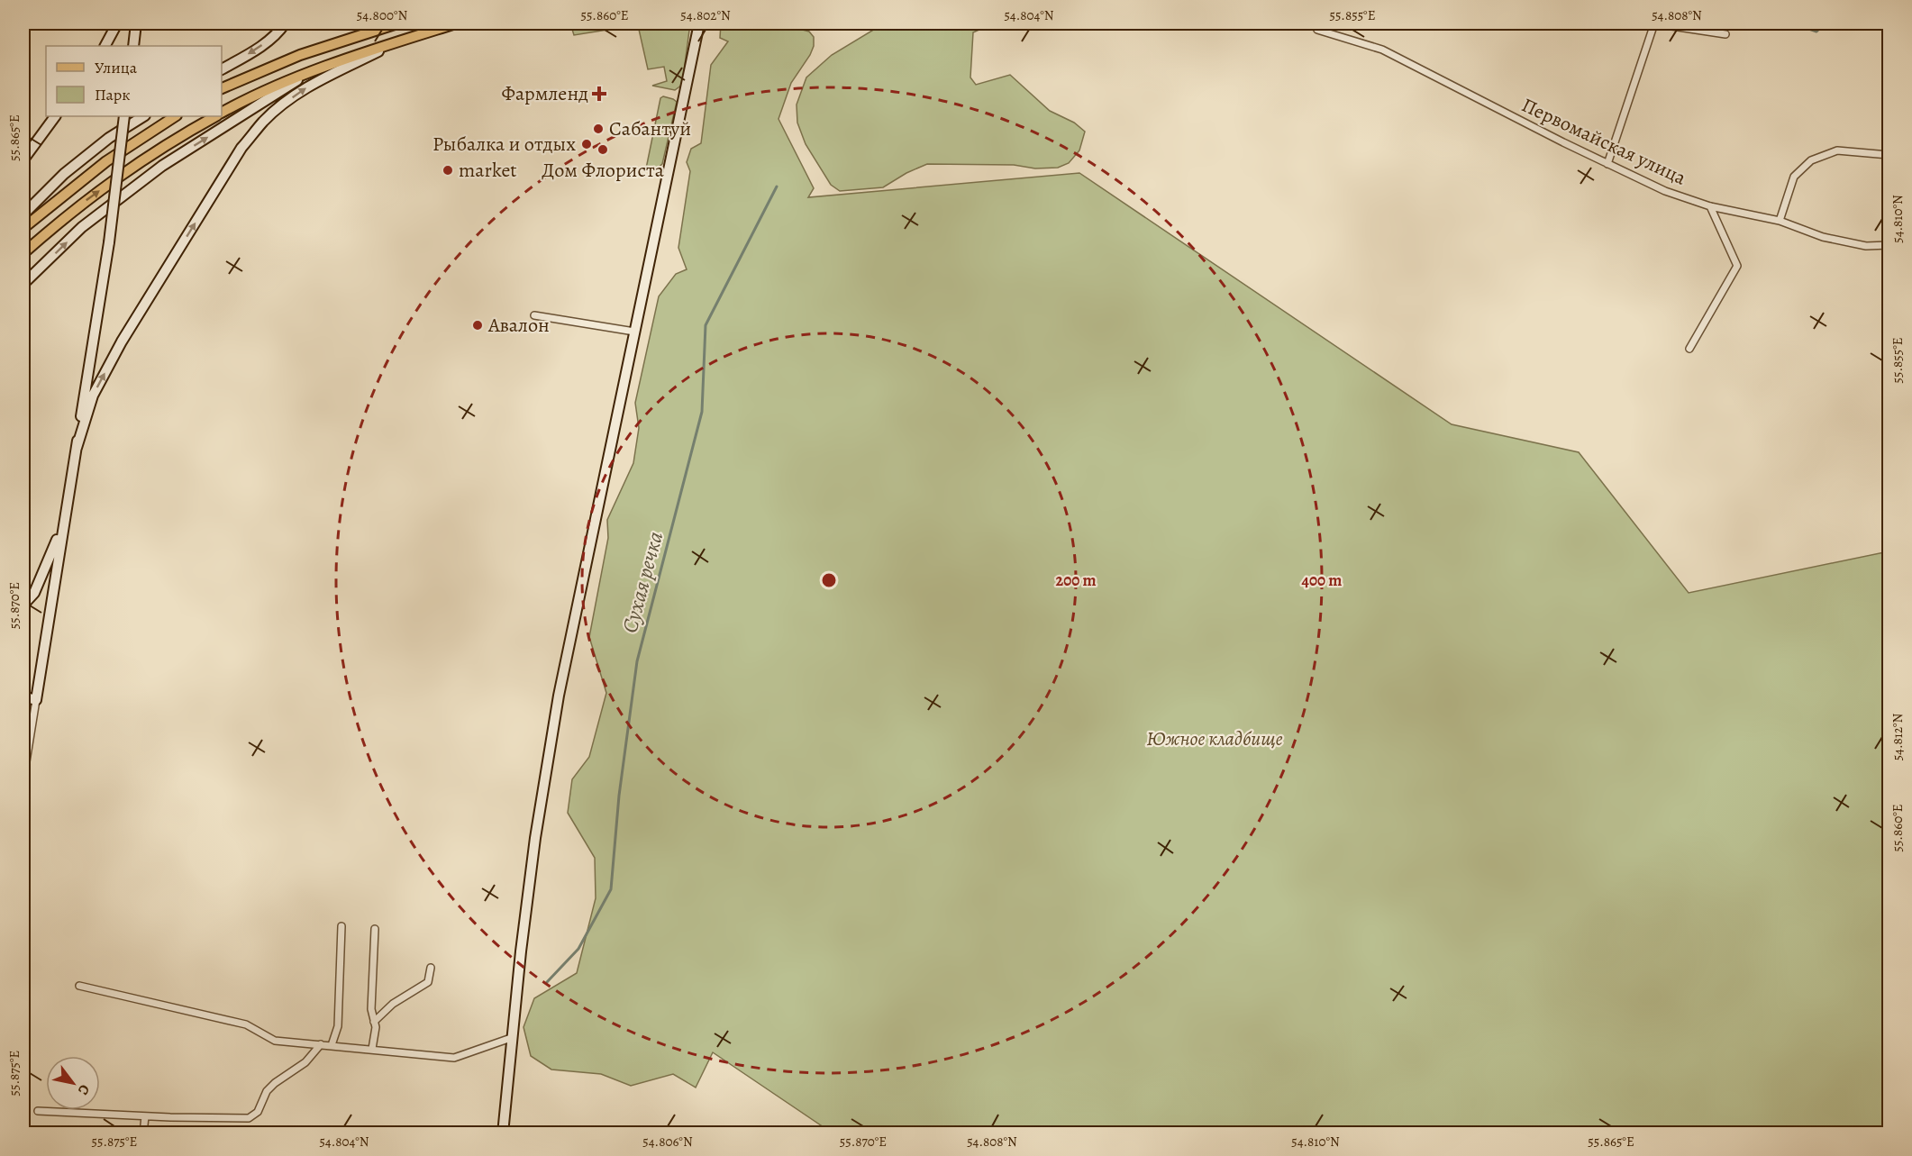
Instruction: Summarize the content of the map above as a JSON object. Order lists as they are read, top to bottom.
{
  "streets": {
    "street": ["Первомайская улица"]
  },
  "water": ["Сухая речка"],
  "parks": ["Южное кладбище"],
  "places": {
    "health": ["Фармленд"],
    "other": [
      "Сабантуй",
      "Рыбалка и отдых",
      "Дом Флориста",
      "market",
      "Авалон"
    ]
  },
  "legend": ["Улица", "Парк"],
  "north": "bottom right",
  "coordinates": [
    "54.800°N",
    "55.860°E",
    "54.802°N",
    "54.804°N",
    "55.855°E",
    "54.808°N",
    "55.865°E",
    "54.810°N",
    "55.870°E",
    "54.812°N",
    "55.875°E",
    "54.806°N"
  ],
  "rings": ["200 m", "400 m"]
}
